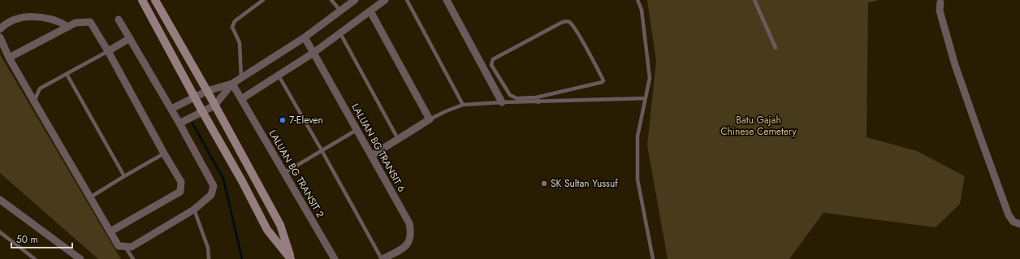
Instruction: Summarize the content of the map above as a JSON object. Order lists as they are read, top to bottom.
{
  "streets": {
    "street": ["LALUAN BG TRANSIT 6", "LALUAN BG TRANSIT 2"]
  },
  "parks": ["Batu Gajah Chinese Cemetery"],
  "places": ["7-Eleven", "SK Sultan Yussuf"],
  "scale_bar": "50 m"
}
